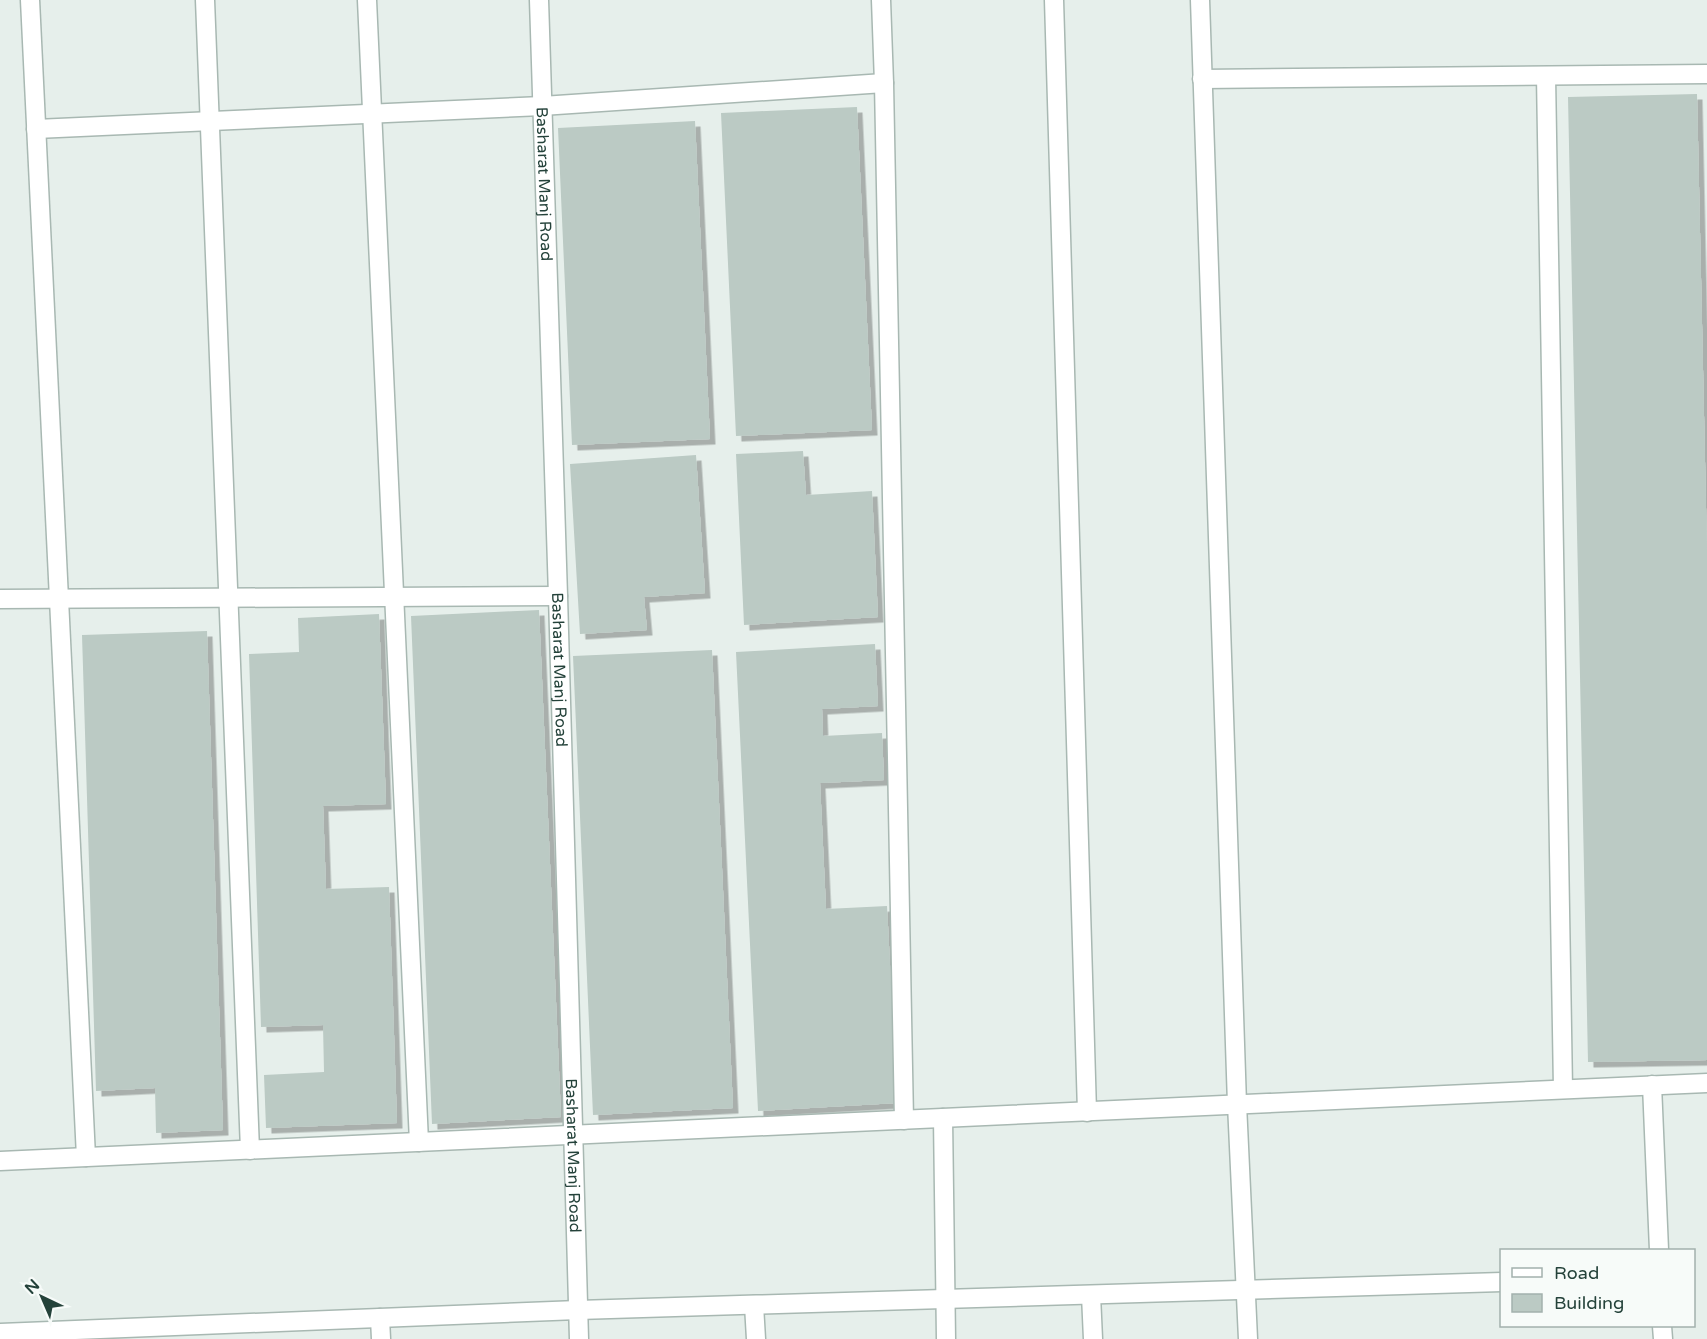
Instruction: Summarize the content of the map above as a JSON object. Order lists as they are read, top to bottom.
{
  "streets": {
    "street": ["Basharat Manj Road"]
  },
  "legend": ["Road", "Building"],
  "north": "top left"
}
